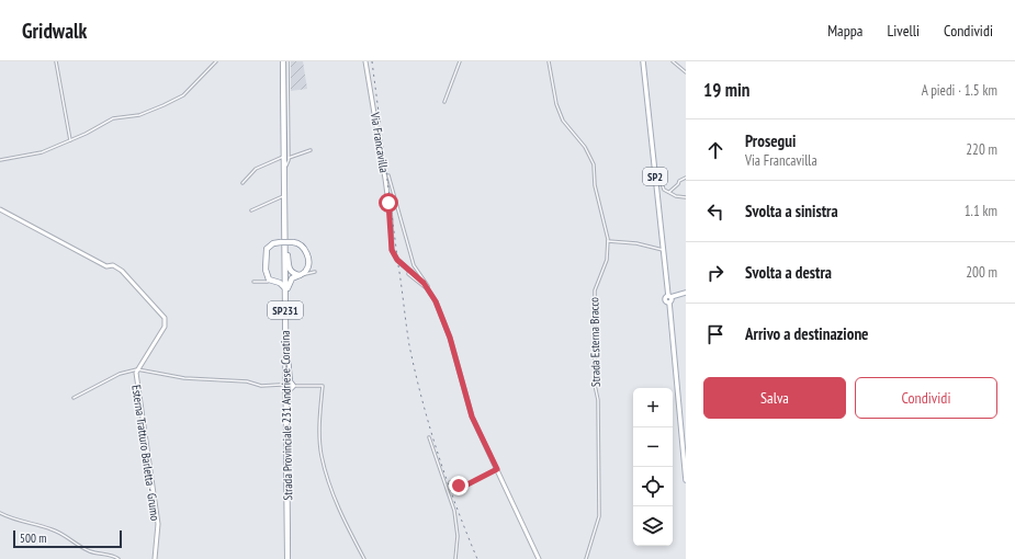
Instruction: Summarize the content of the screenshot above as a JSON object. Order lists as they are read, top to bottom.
{
  "streets": {
    "highway": ["SP231", "Strada Provinciale 231 Andriese-Coratina"],
    "main road": ["SP2"],
    "street": ["Via Francavilla", "Strada Esterna Bracco", "Esterna Tratturo Barletta - Grumo"]
  },
  "scale_bar": "500 m",
  "page": {
    "header": "Gridwalk",
    "nav": ["Mappa", "Livelli", "Condividi"],
    "heading": ["19 min", "A piedi · 1.5 km"],
    "list": [
      ["Prosegui", "Via Francavilla", "220 m"],
      ["Svolta a sinistra", "1.1 km"],
      ["Svolta a destra", "200 m"],
      "Arrivo a destinazione"
    ],
    "buttons": ["Salva", "Condividi"],
    "map_buttons": ["+", "−"],
    "scale": "500 m"
  }
}
